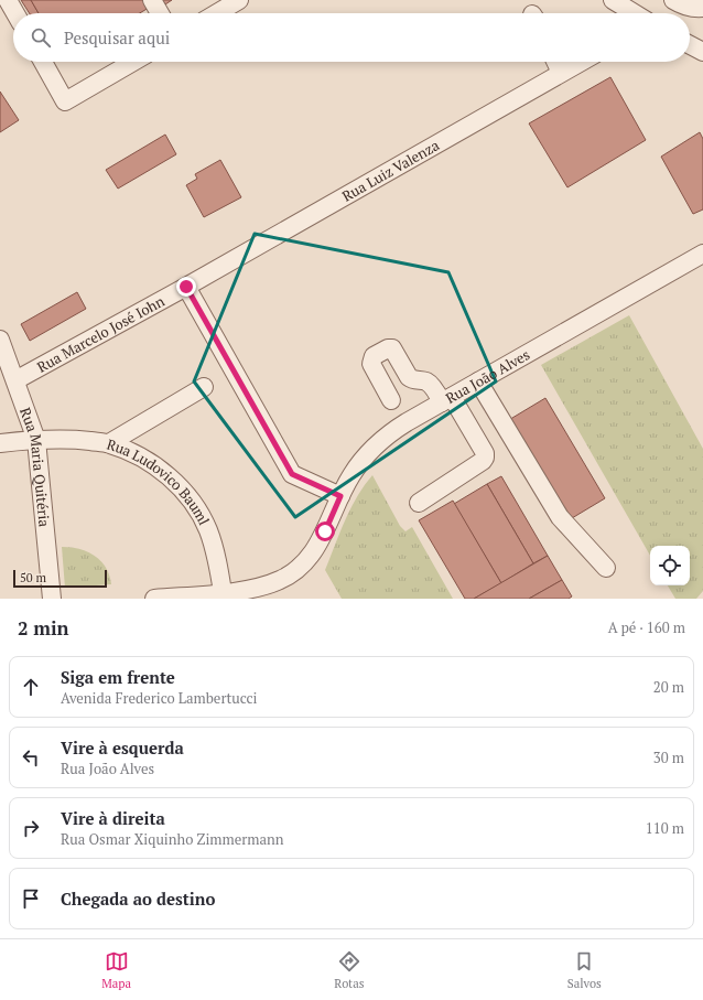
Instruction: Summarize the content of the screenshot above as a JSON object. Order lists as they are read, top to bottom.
{
  "streets": {
    "street": [
      "Rua Luiz Valenza",
      "Rua Marcelo José Iohn",
      "Rua João Alves",
      "Rua Maria Quitéria",
      "Rua Ludovico Bauml"
    ]
  },
  "crossings": [
    ["Rua Luiz Valenza", "Rua Marcelo José Iohn"],
    ["Rua Marcelo José Iohn", "Rua Maria Quitéria"],
    ["Rua João Alves", "Rua Ludovico Bauml"],
    ["Rua Maria Quitéria", "Rua Ludovico Bauml"]
  ],
  "scale_bar": "50 m",
  "page": {
    "search": "Pesquisar aqui",
    "scale": "50 m",
    "heading": ["2 min", "A pé · 160 m"],
    "list": [
      ["Siga em frente", "Avenida Frederico Lambertucci", "20 m"],
      ["Vire à esquerda", "Rua João Alves", "30 m"],
      ["Vire à direita", "Rua Osmar Xiquinho Zimmermann", "110 m"],
      "Chegada ao destino"
    ],
    "nav": ["Mapa", "Rotas", "Salvos"]
  }
}
